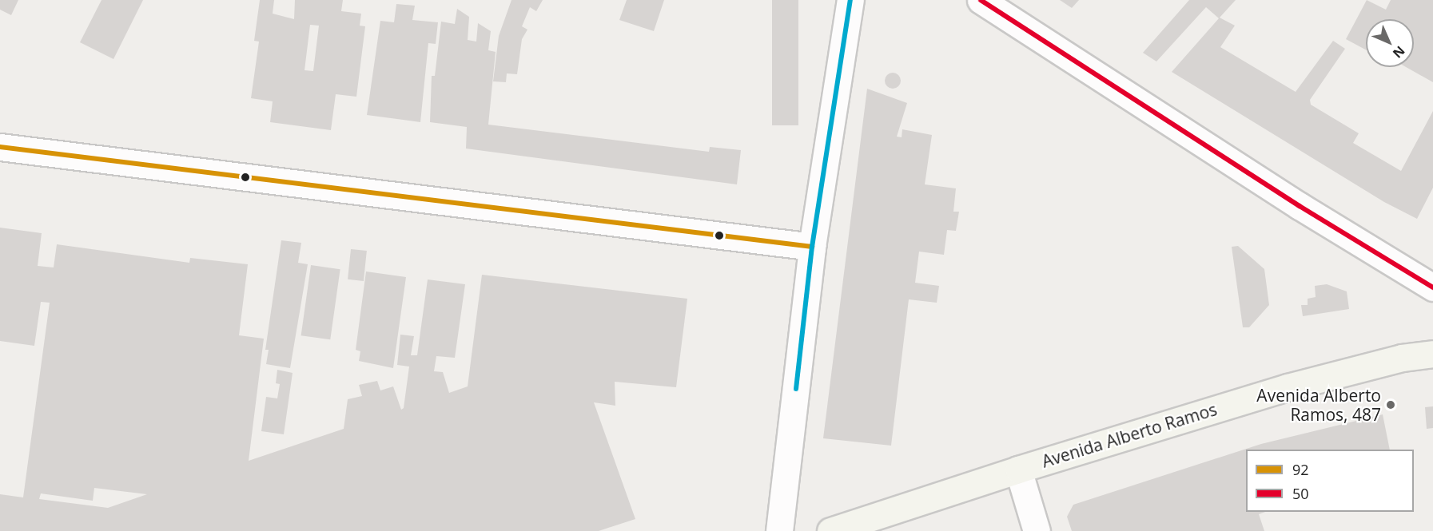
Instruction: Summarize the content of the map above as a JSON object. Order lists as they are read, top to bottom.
{
  "streets": {
    "main road": ["Avenida Alberto Ramos"]
  },
  "places": ["Avenida Alberto Ramos, 487"],
  "lines": ["transit line 50", "transit line 92"],
  "legend": ["92", "50"],
  "north": "bottom right"
}
